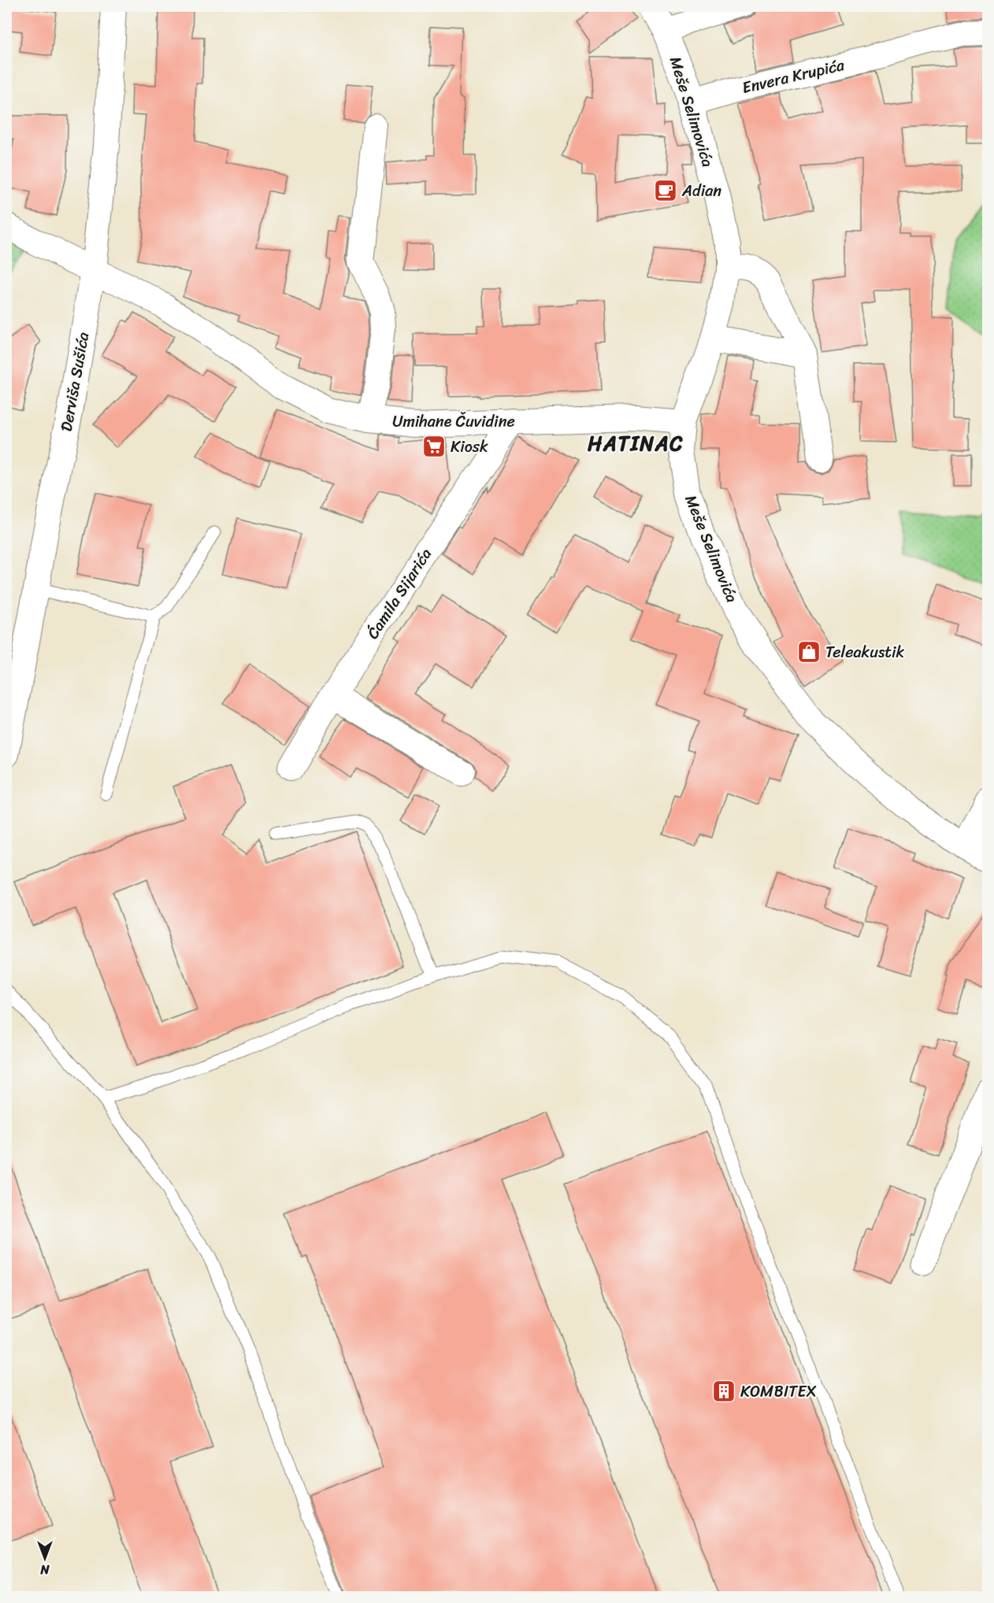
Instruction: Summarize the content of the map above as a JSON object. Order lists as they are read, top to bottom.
{
  "streets": {
    "street": [
      "Envera Krupića",
      "Meše Selimovića",
      "Derviša Sušića",
      "Umihane Čuvidine",
      "Ćamila Sijarića"
    ]
  },
  "crossings": [
    ["Envera Krupića", "Meše Selimovića"],
    ["Meše Selimovića", "Umihane Čuvidine"],
    ["Derviša Sušića", "Umihane Čuvidine"],
    ["Umihane Čuvidine", "Ćamila Sijarića"]
  ],
  "districts": ["HATINAC"],
  "places": {
    "cafe": ["Adian"],
    "supermarket": ["Kiosk"],
    "shop": ["Teleakustik"],
    "building": ["KOMBITEX"]
  },
  "north": "bottom"
}
